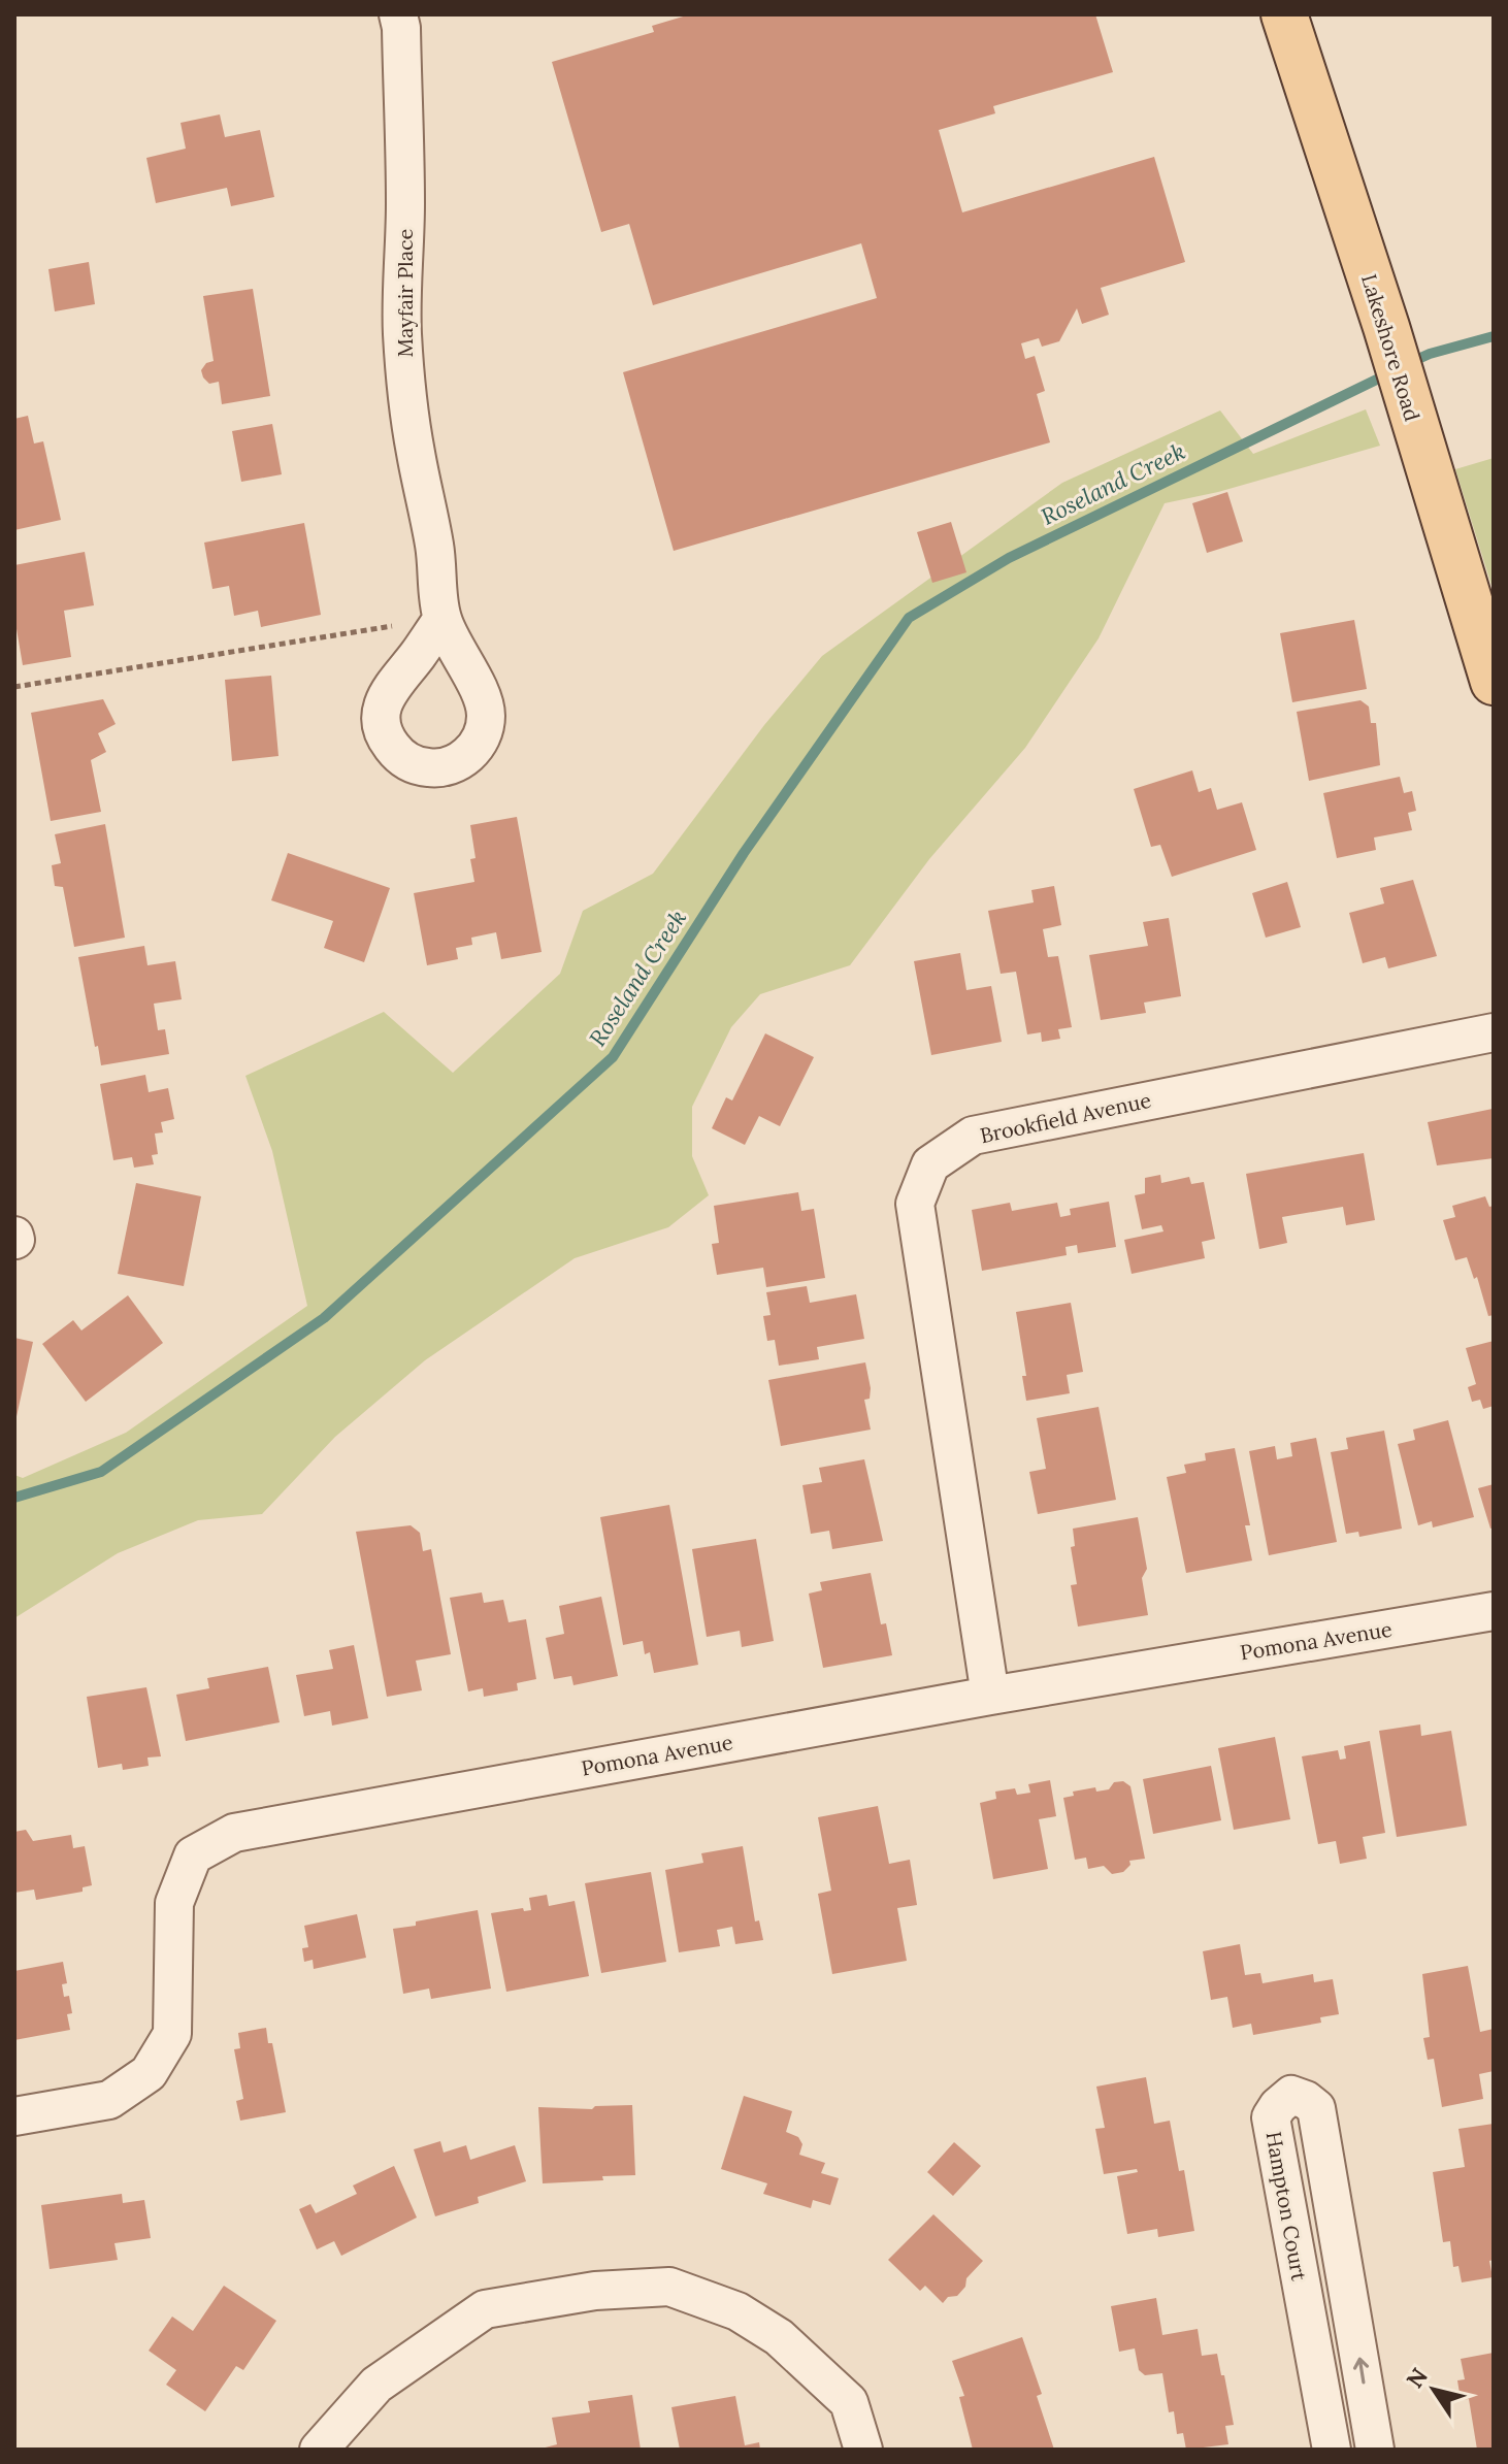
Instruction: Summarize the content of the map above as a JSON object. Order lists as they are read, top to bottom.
{
  "streets": {
    "main road": ["Lakeshore Road"],
    "street": [
      "Mayfair Place",
      "Brookfield Avenue",
      "Pomona Avenue",
      "Hampton Court"
    ]
  },
  "crossings": [
    ["Brookfield Avenue", "Pomona Avenue"]
  ],
  "water": ["Roseland Creek"],
  "north": "top left"
}
